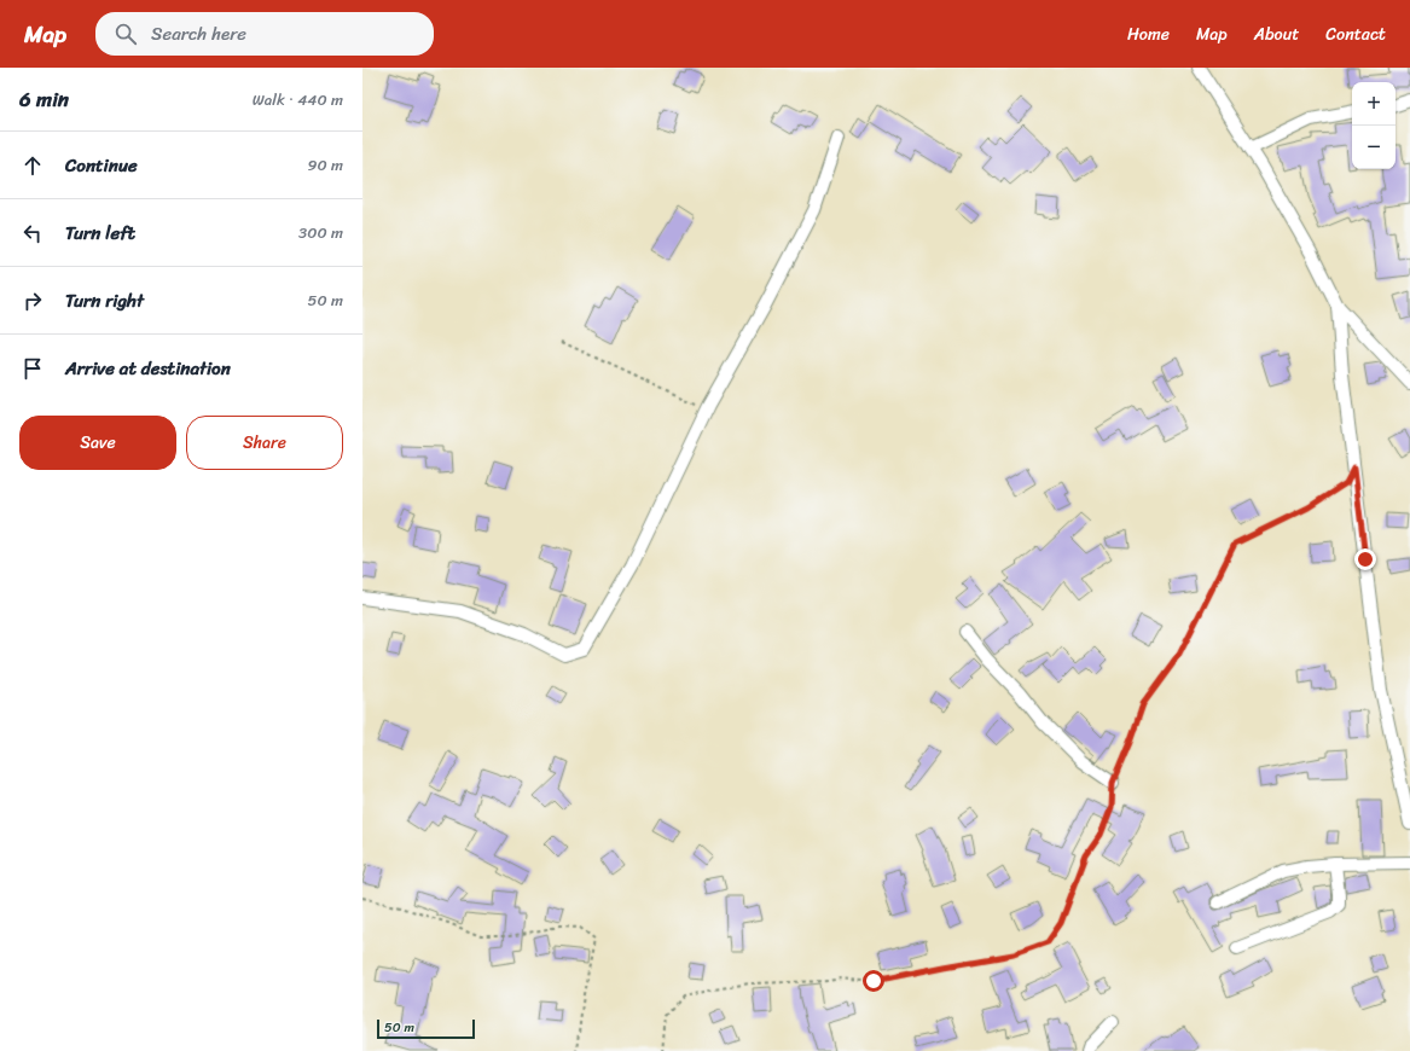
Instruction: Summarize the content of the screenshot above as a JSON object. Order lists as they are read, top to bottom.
{
  "scale_bar": "50 m",
  "page": {
    "header": "Map",
    "search": "Search here",
    "nav": [
      "Home",
      "Map",
      "About",
      "Contact"
    ],
    "heading": ["6 min", "Walk · 440 m"],
    "map_buttons": ["+", "−"],
    "list": [
      ["Continue", "90 m"],
      ["Turn left", "300 m"],
      ["Turn right", "50 m"],
      "Arrive at destination"
    ],
    "buttons": ["Save", "Share"],
    "scale": "50 m"
  }
}
